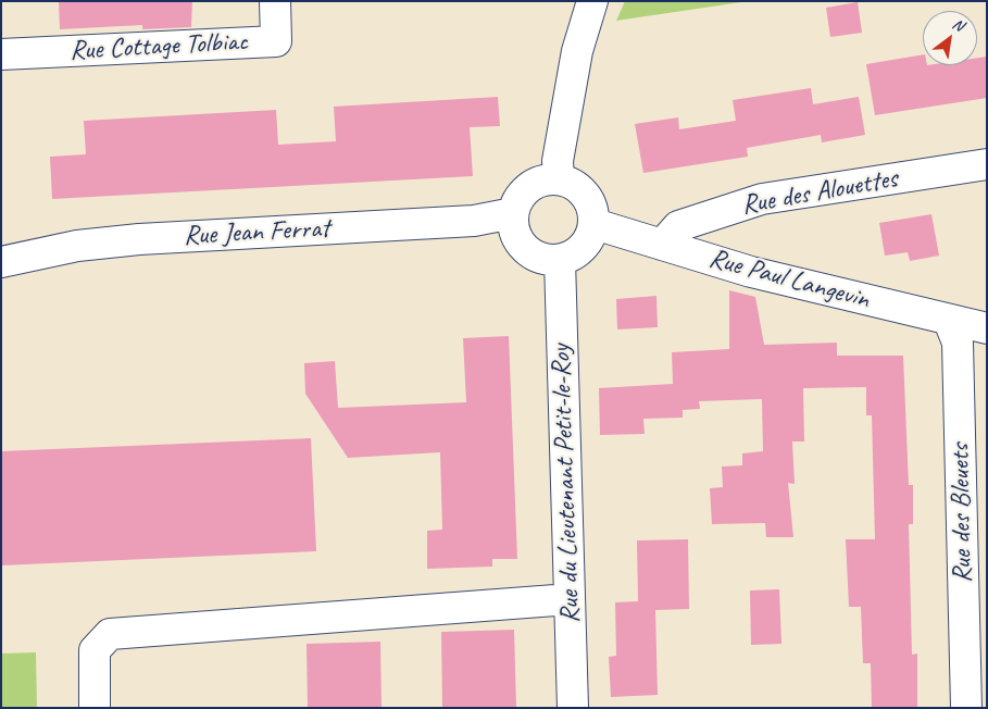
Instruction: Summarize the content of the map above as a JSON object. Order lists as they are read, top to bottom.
{
  "streets": {
    "street": [
      "Rue Cottage Tolbiac",
      "Rue des Alouettes",
      "Rue Jean Ferrat",
      "Rue Paul Langevin",
      "Rue du Lieutenant Petit-le-Roy",
      "Rue des Bleuets"
    ]
  },
  "crossings": [
    ["Rue des Alouettes", "Rue Paul Langevin"],
    ["Rue Jean Ferrat", "Rue Paul Langevin"],
    ["Rue Jean Ferrat", "Rue du Lieutenant Petit-le-Roy"],
    ["Rue Paul Langevin", "Rue du Lieutenant Petit-le-Roy"],
    ["Rue Paul Langevin", "Rue des Bleuets"]
  ],
  "north": "top right"
}
